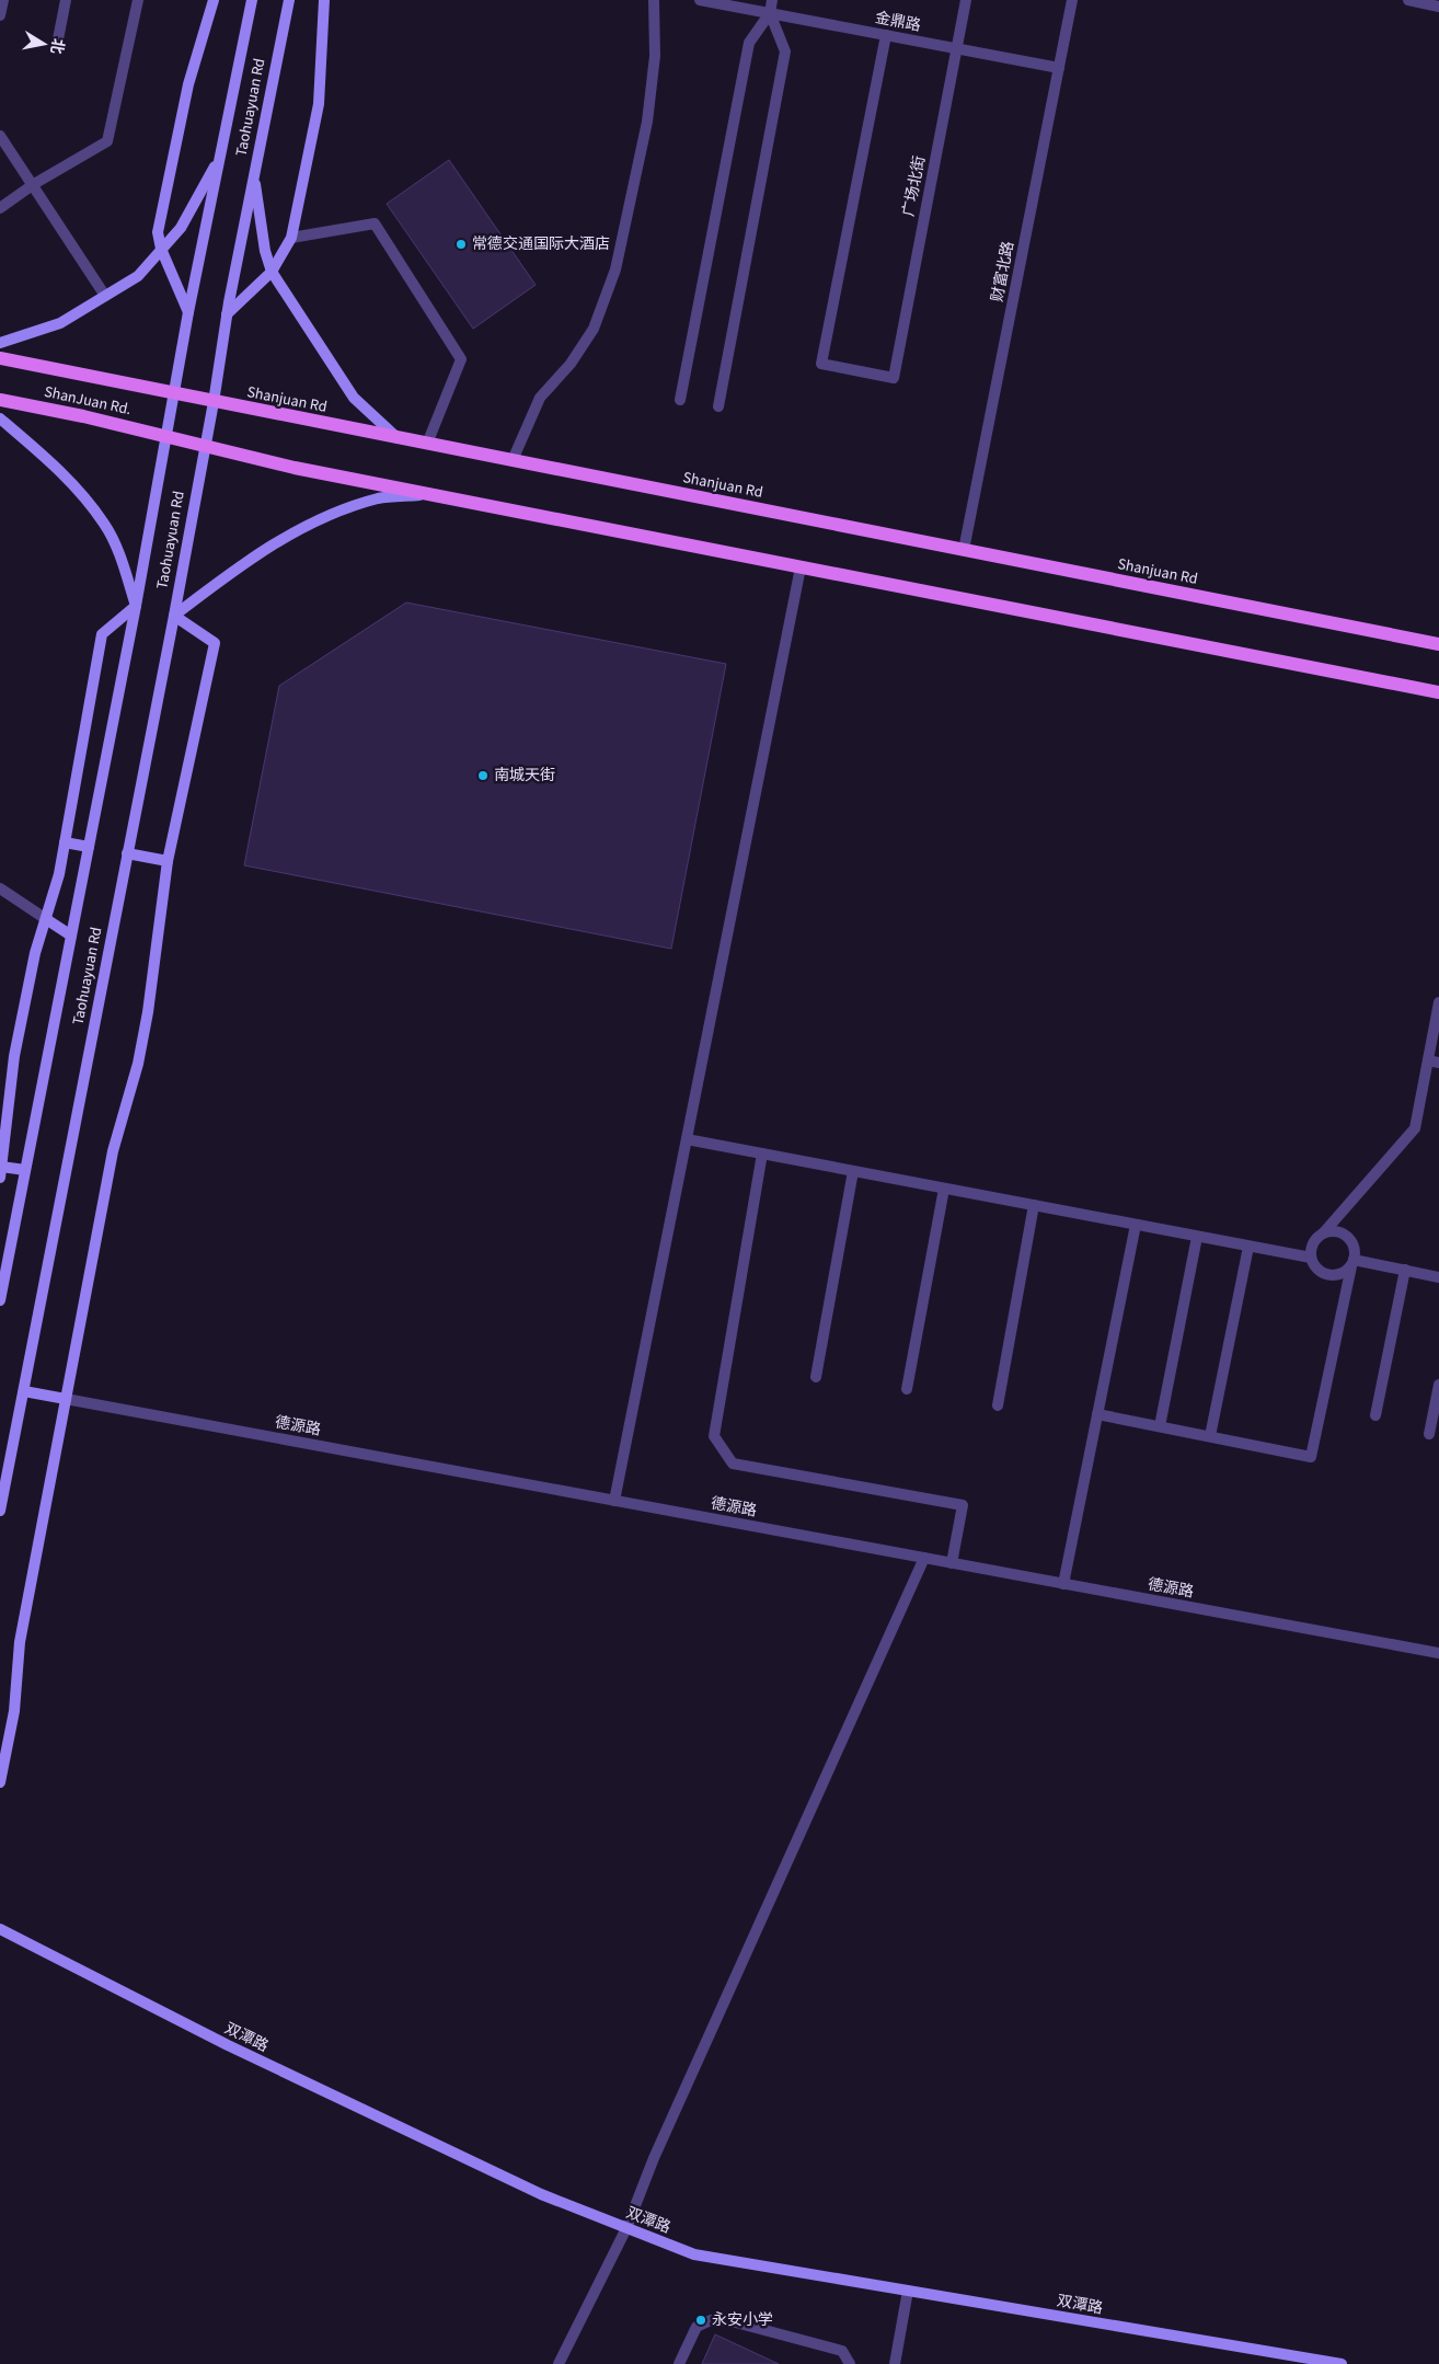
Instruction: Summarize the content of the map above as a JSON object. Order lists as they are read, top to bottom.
{
  "streets": {
    "main road": ["Shanjuan Rd", "ShanJuan Rd."],
    "street": [
      "金鼎路",
      "Taohuayuan Rd",
      "广场北街",
      "财富北路",
      "德源路",
      "双潭路"
    ]
  },
  "crossings": [
    ["金鼎路", "广场北街"],
    ["金鼎路", "财富北路"],
    ["Taohuayuan Rd", "Shanjuan Rd"],
    ["Taohuayuan Rd", "ShanJuan Rd."],
    ["Taohuayuan Rd", "德源路"],
    ["财富北路", "Shanjuan Rd"]
  ],
  "places": ["常德交通国际大酒店", "南城天街", "永安小学"],
  "north": "right"
}
